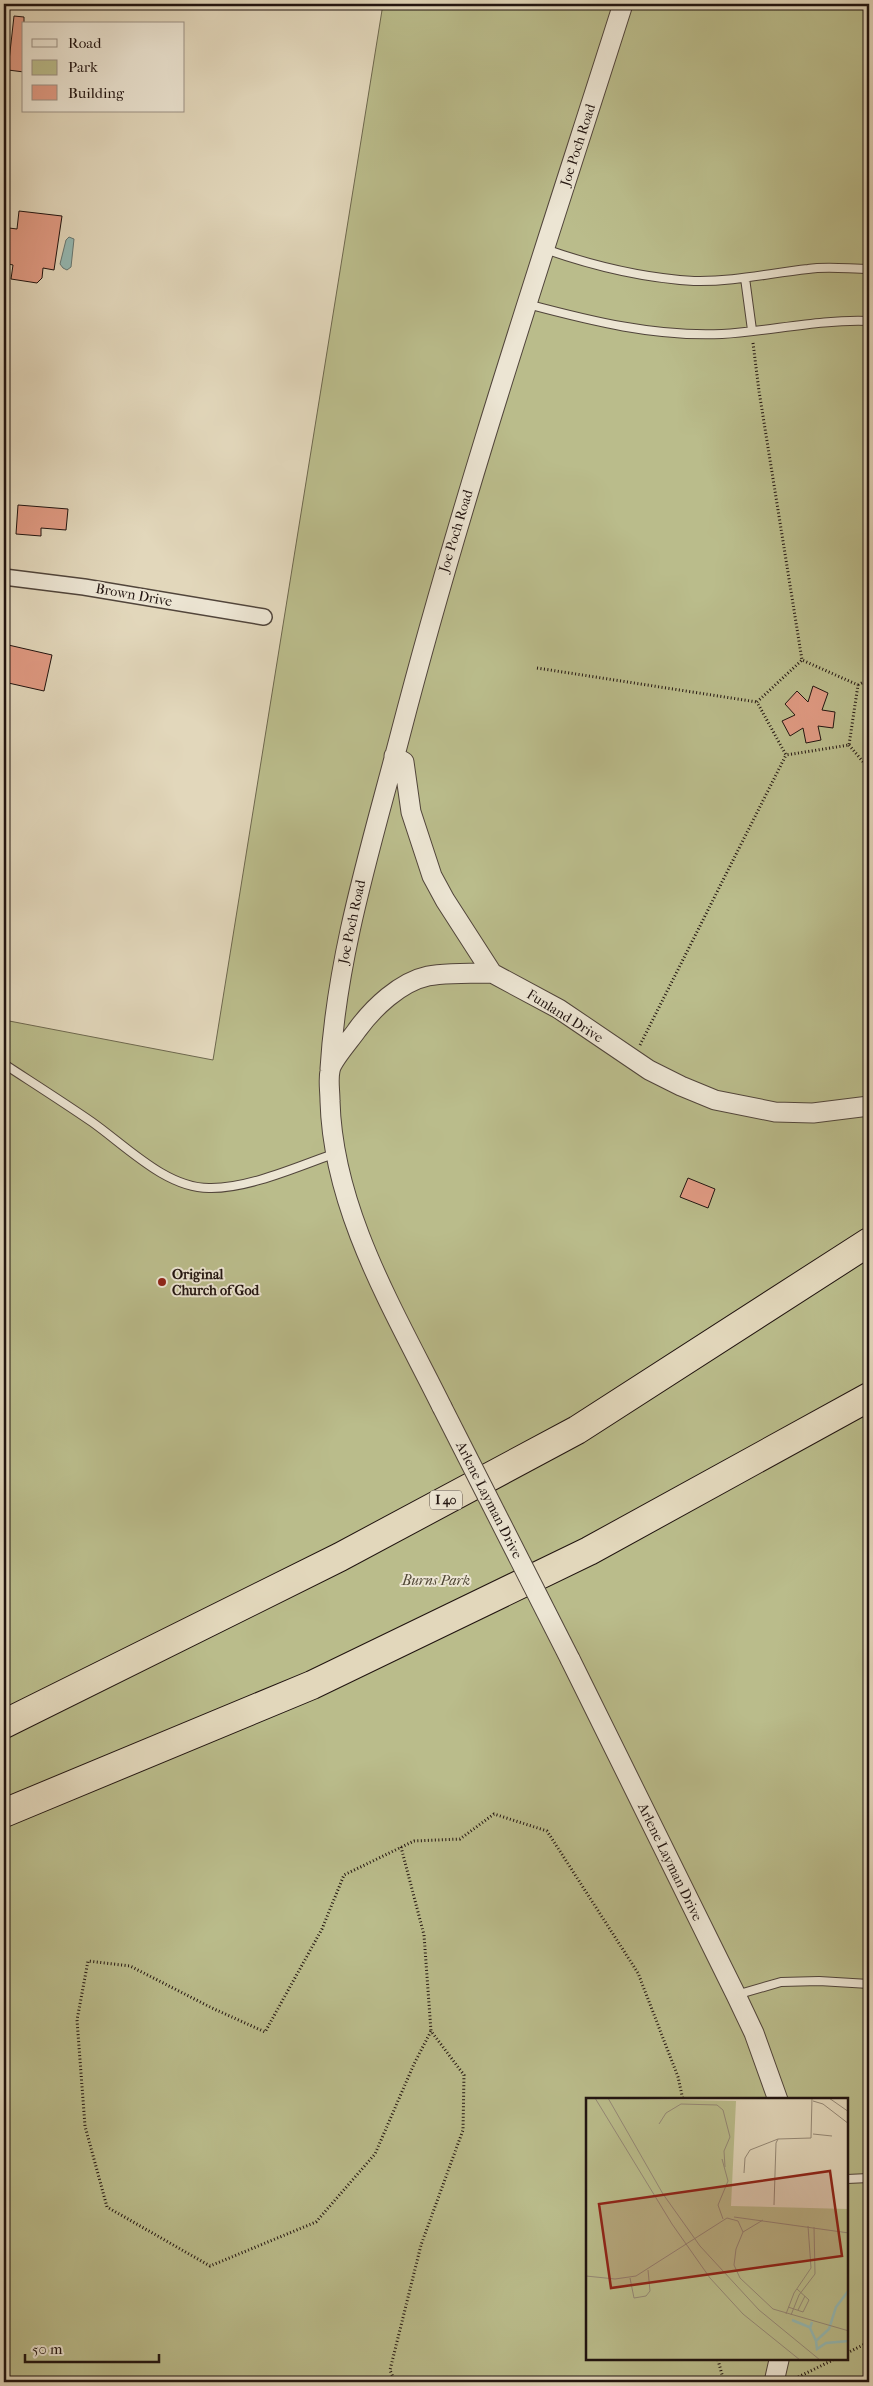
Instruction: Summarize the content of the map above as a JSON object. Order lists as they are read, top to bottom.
{
  "streets": {
    "highway": ["I 40"],
    "street": [
      "Joe Poch Road",
      "Brown Drive",
      "Funland Drive",
      "Arlene Layman Drive"
    ]
  },
  "crossings": [
    ["Joe Poch Road", "Funland Drive"],
    ["Joe Poch Road", "Arlene Layman Drive"]
  ],
  "parks": ["Burns Park"],
  "places": ["Original Church of God"],
  "legend": ["Road", "Park", "Building"],
  "scale_bar": "50 m"
}
